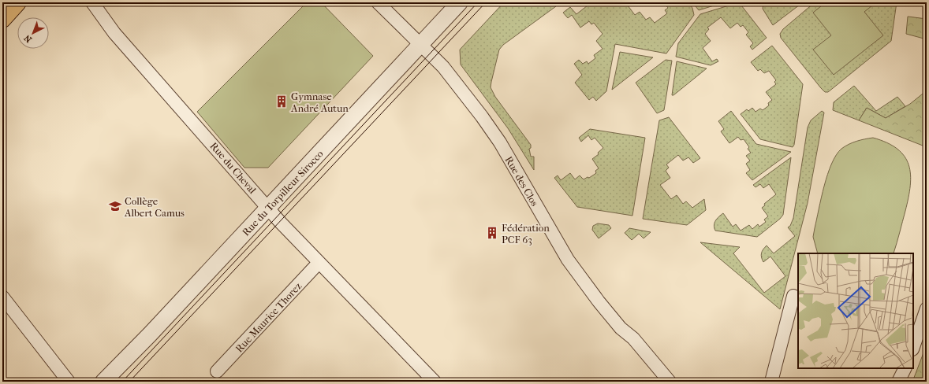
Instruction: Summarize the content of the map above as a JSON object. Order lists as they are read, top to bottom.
{
  "streets": {
    "street": [
      "Rue du Cheval",
      "Rue des Clos",
      "Rue du Torpilleur Sirocco",
      "Rue Maurice Thorez"
    ]
  },
  "crossings": [
    ["Rue du Cheval", "Rue du Torpilleur Sirocco"],
    ["Rue du Cheval", "Rue Maurice Thorez"],
    ["Rue des Clos", "Rue du Torpilleur Sirocco"]
  ],
  "places": {
    "building": ["Gymnase André Autun", "Fédération PCF 63"],
    "school or university": ["Collège Albert Camus"]
  },
  "north": "bottom left"
}
